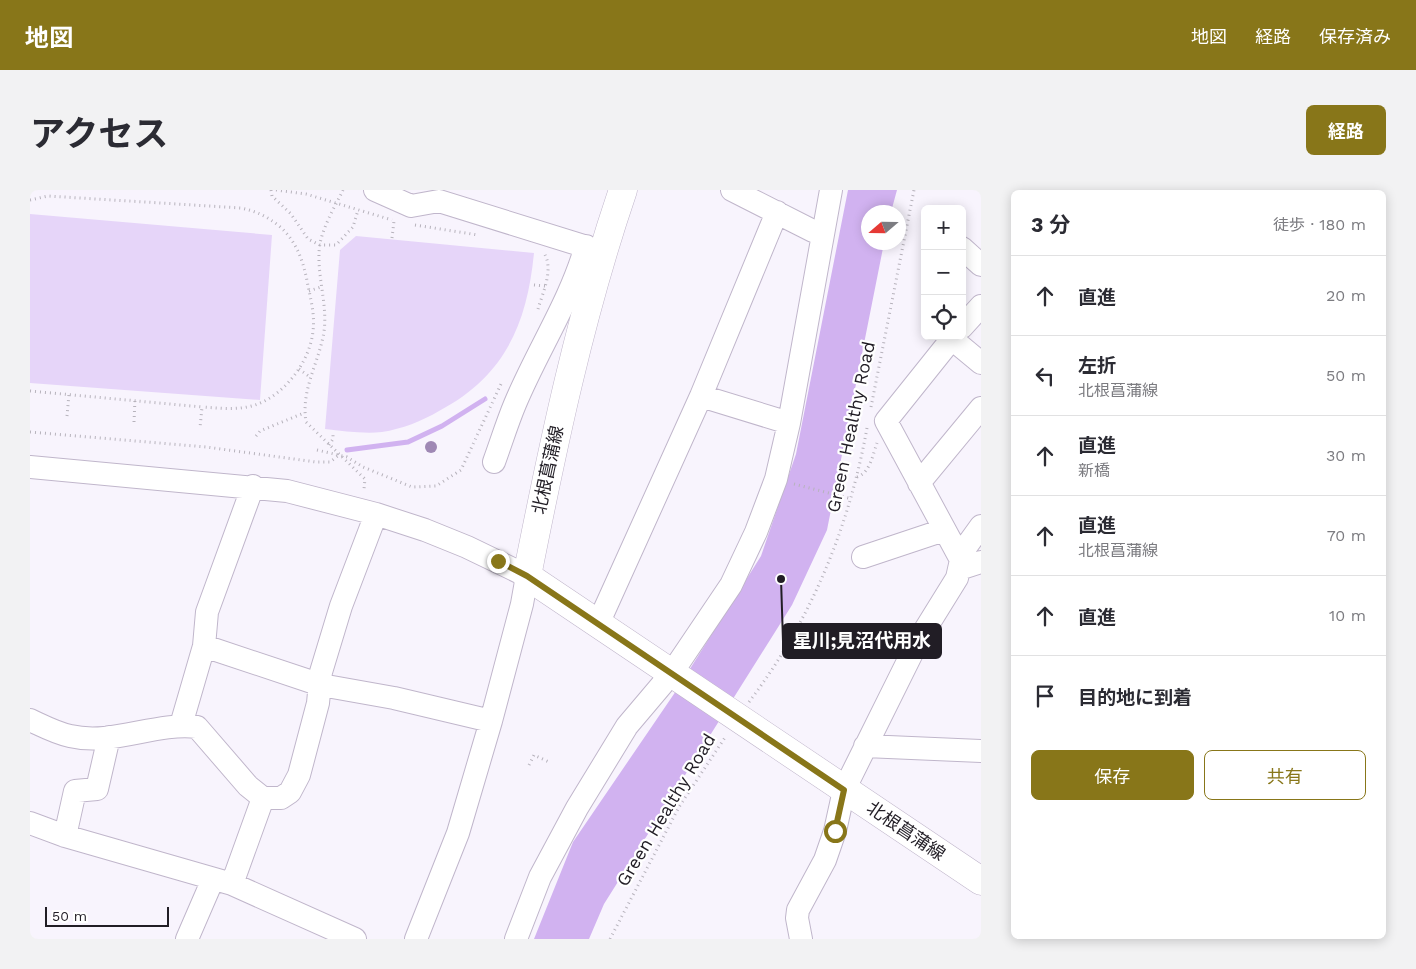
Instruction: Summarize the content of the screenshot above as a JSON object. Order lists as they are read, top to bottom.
{
  "streets": {
    "main road": ["北根菖蒲線"],
    "path": ["Green Healthy Road"]
  },
  "crossings": [
    ["Green Healthy Road", "北根菖蒲線"]
  ],
  "places": ["星川;見沼代用水"],
  "scale_bar": "50 m",
  "north": "left",
  "page": {
    "header": "地図",
    "nav": ["地図", "経路", "保存済み"],
    "title": "アクセス",
    "buttons": [
      "経路",
      ["保存", "共有"]
    ],
    "heading": ["3 分", "徒歩 · 180 m"],
    "map_buttons": ["+", "−"],
    "list": [
      ["直進", "20 m"],
      ["左折", "北根菖蒲線", "50 m"],
      ["直進", "新橋", "30 m"],
      ["直進", "北根菖蒲線", "70 m"],
      ["直進", "10 m"],
      "目的地に到着"
    ],
    "scale": "50 m"
  }
}
